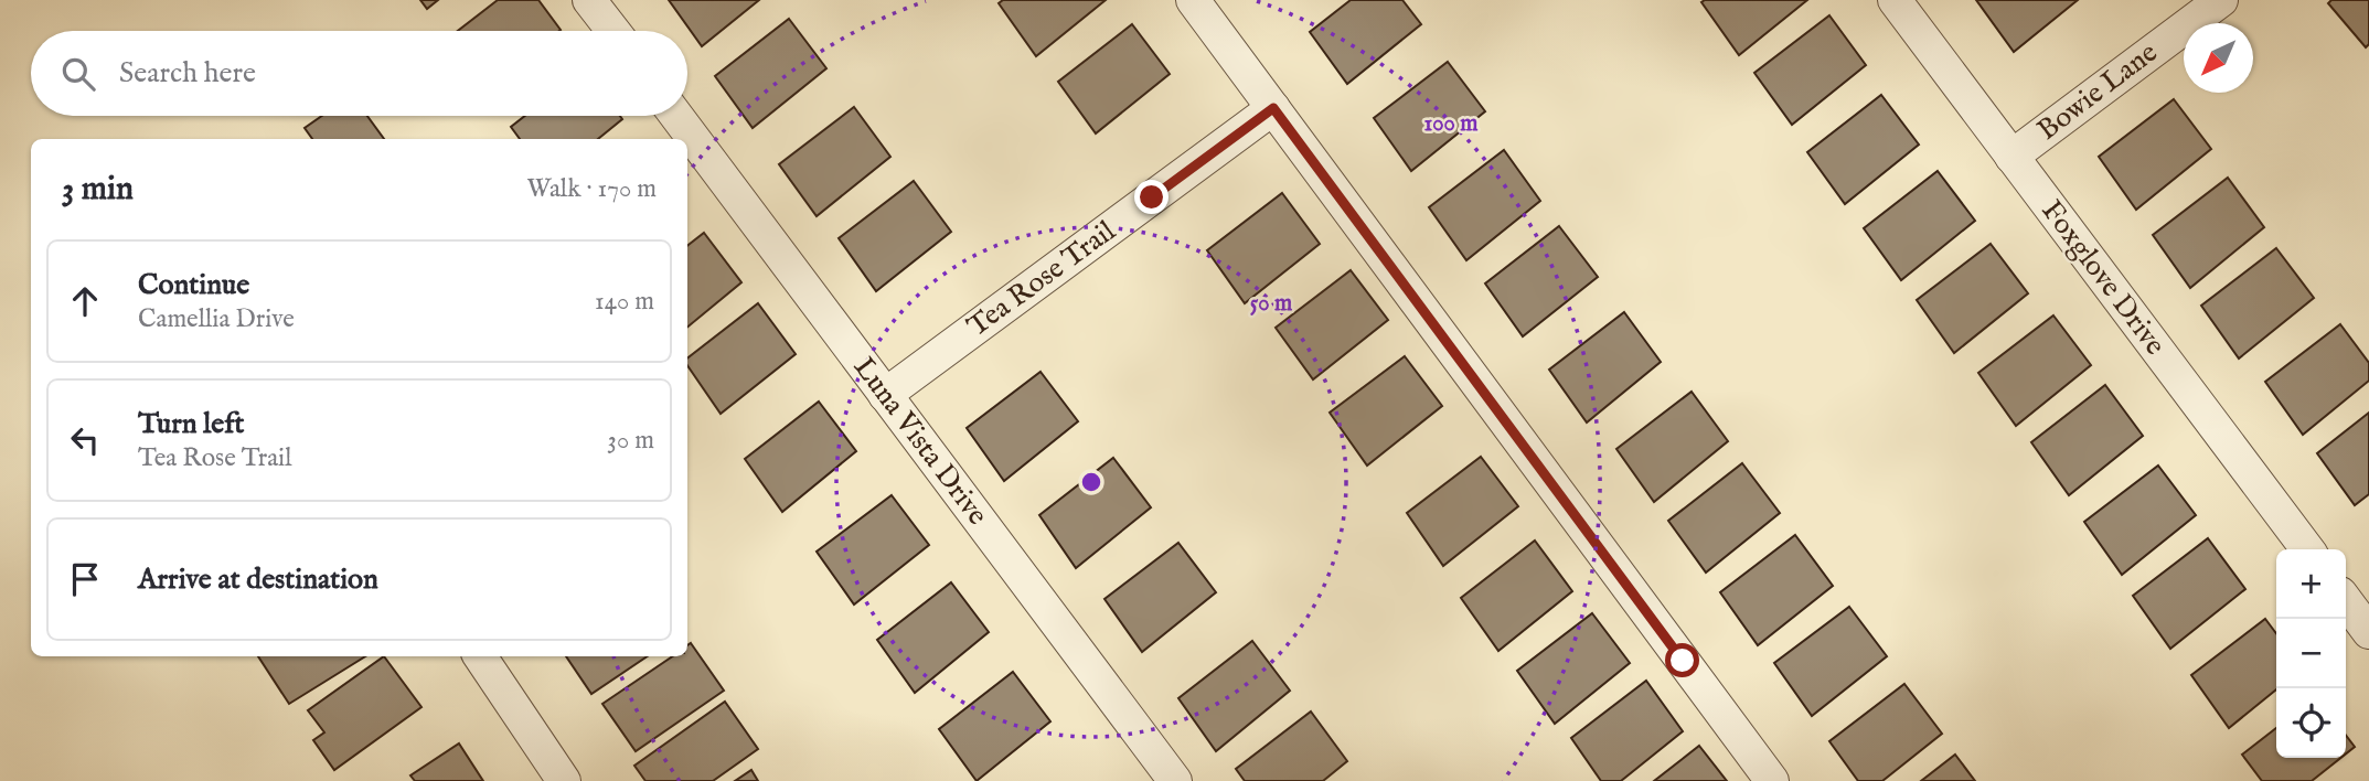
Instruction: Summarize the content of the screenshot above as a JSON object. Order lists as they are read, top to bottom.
{
  "streets": {
    "street": [
      "Bowie Lane",
      "Foxglove Drive",
      "Tea Rose Trail",
      "Luna Vista Drive"
    ]
  },
  "crossings": [
    ["Bowie Lane", "Foxglove Drive"],
    ["Tea Rose Trail", "Luna Vista Drive"]
  ],
  "north": "bottom left",
  "page": {
    "search": "Search here",
    "heading": ["3 min", "Walk · 170 m"],
    "list": [
      ["Continue", "Camellia Drive", "140 m"],
      ["Turn left", "Tea Rose Trail", "30 m"],
      "Arrive at destination"
    ],
    "map_buttons": ["+", "−"]
  },
  "rings": ["100 m", "50 m"]
}
